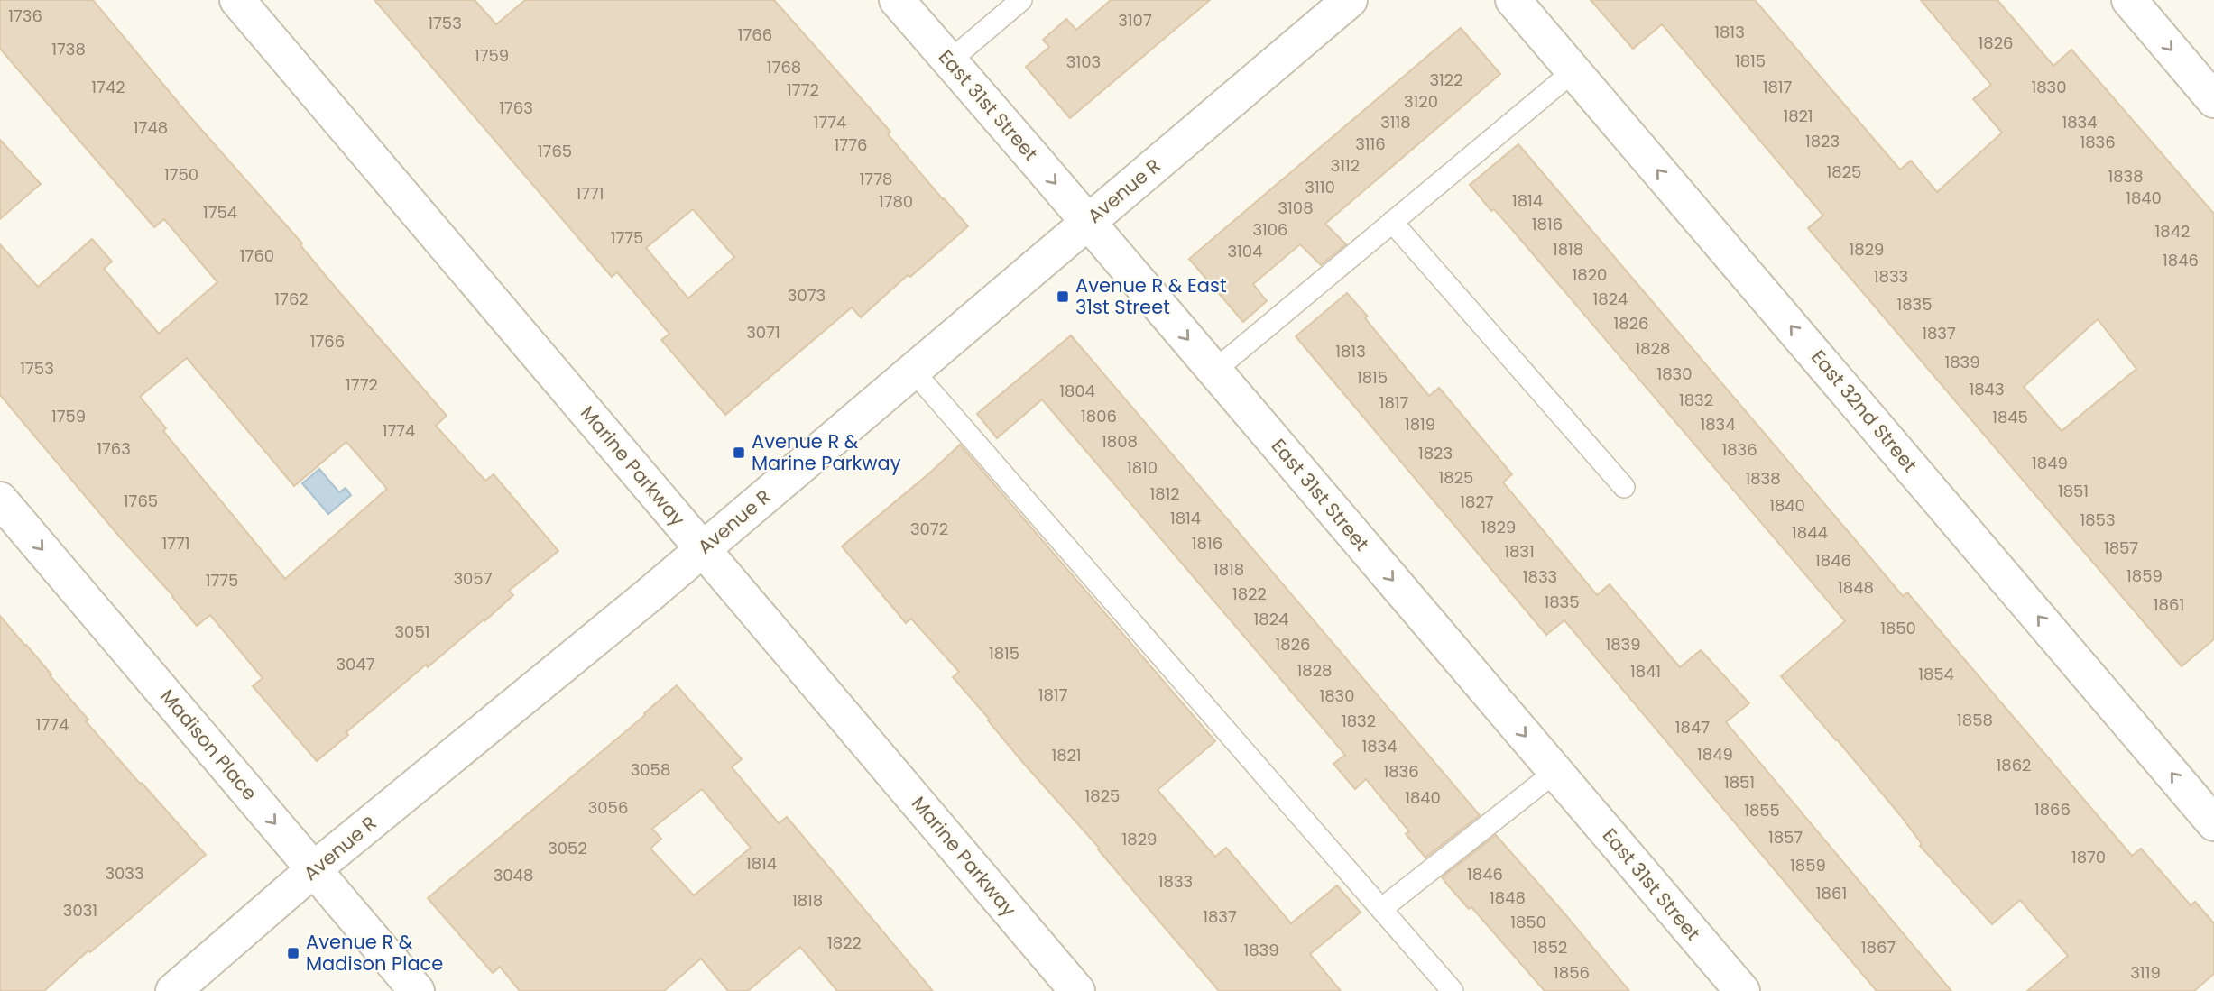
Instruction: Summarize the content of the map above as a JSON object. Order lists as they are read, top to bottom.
{
  "streets": {
    "street": [
      "East 31st Street",
      "Avenue R",
      "East 32nd Street",
      "Marine Parkway",
      "Madison Place"
    ]
  },
  "crossings": [
    ["East 31st Street", "Avenue R"],
    ["Avenue R", "Marine Parkway"],
    ["Avenue R", "Madison Place"]
  ],
  "one_way": ["East 31st Street", "East 32nd Street", "Madison Place"],
  "places": {
    "transit": ["Avenue R & East 31st Street", "Avenue R & Marine Parkway", "Avenue R & Madison Place"]
  },
  "house_numbers": [
    "1736",
    "3107",
    "1753",
    "1813",
    "1766",
    "1826",
    "1738",
    "1759",
    "1815",
    "3103",
    "1768",
    "3122",
    "1742",
    "1817",
    "1830",
    "1772",
    "3120",
    "1763",
    "1821",
    "1774",
    "3118",
    "1834",
    "1748",
    "1823",
    "1836",
    "3116",
    "1776",
    "1765",
    "3112",
    "1825",
    "1750",
    "1838",
    "1778",
    "3110",
    "1771",
    "1840",
    "1814",
    "1780",
    "3108",
    "1754",
    "1816",
    "3106",
    "1842",
    "1775",
    "1818",
    "1829",
    "3104",
    "1760",
    "1846",
    "1820",
    "1833",
    "3073",
    "1762",
    "1824",
    "1835",
    "1826",
    "3071",
    "1837",
    "1766",
    "1828",
    "1813",
    "1839",
    "1753",
    "1830",
    "1815",
    "1772",
    "1843",
    "1804",
    "1832",
    "1817",
    "1759",
    "1806",
    "1845",
    "1819",
    "1834",
    "1774",
    "1808",
    "1763",
    "1836",
    "1823",
    "1849",
    "1810",
    "1825",
    "1838",
    "1851",
    "1812",
    "1765",
    "1827",
    "1840",
    "1814",
    "1853",
    "1829",
    "3072",
    "1844",
    "1771",
    "1816",
    "1857",
    "1831",
    "1846",
    "1818",
    "1859",
    "1833",
    "3057",
    "1775",
    "1848",
    "1822",
    "1835",
    "1861",
    "1824",
    "1850",
    "3051",
    "1826",
    "1839",
    "1815",
    "3047",
    "1828",
    "1841",
    "1854",
    "1817",
    "1830",
    "1858",
    "1832",
    "1774",
    "1847",
    "1834",
    "1849",
    "1821",
    "1862",
    "3058",
    "1836",
    "1851",
    "1825",
    "1840",
    "3056",
    "1866",
    "1855",
    "1857",
    "1829",
    "3052",
    "1870",
    "1814",
    "1859",
    "3033",
    "1846",
    "3048",
    "1833",
    "1861",
    "1848",
    "1818",
    "3031",
    "1837",
    "1850",
    "1822",
    "1852",
    "1867",
    "1839",
    "1856",
    "3119"
  ]
}
